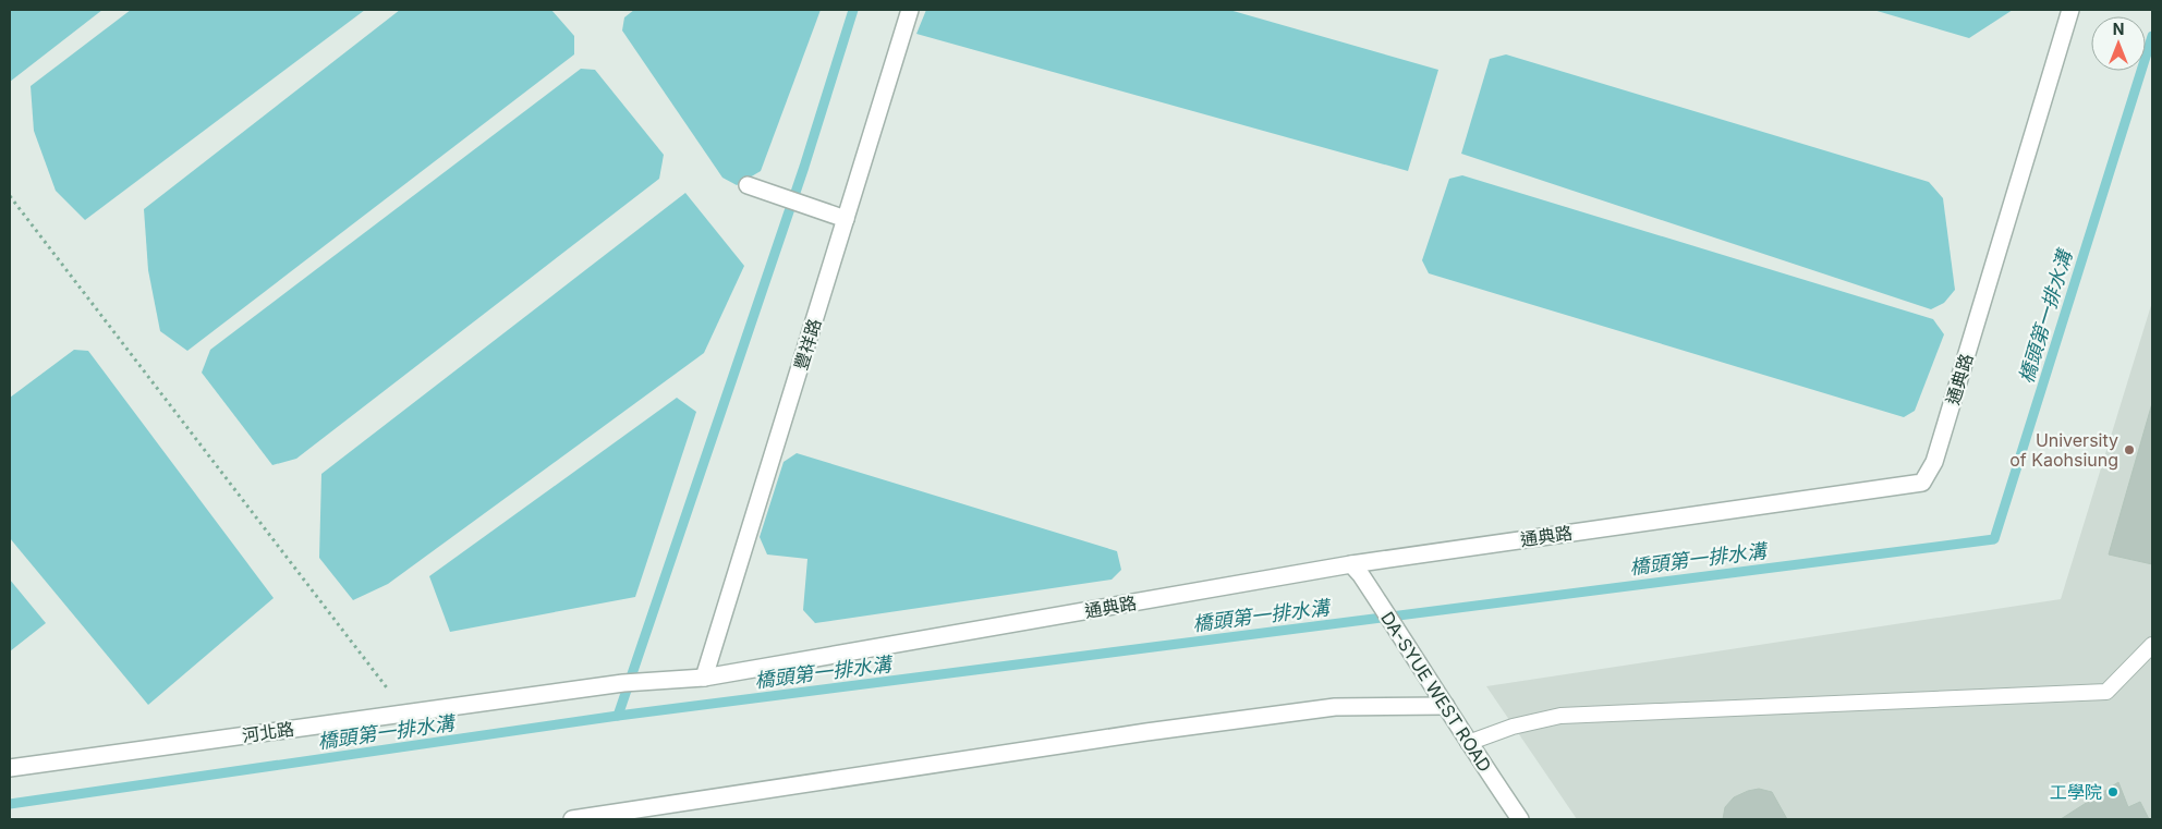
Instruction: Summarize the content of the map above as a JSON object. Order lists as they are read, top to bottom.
{
  "streets": {
    "street": [
      "豐祥路",
      "通典路",
      "DA-SYUE WEST ROAD",
      "河北路"
    ]
  },
  "crossings": [
    ["豐祥路", "通典路"],
    ["通典路", "DA-SYUE WEST ROAD"],
    ["通典路", "河北路"]
  ],
  "water": ["橋頭第一排水溝"],
  "places": ["University of Kaohsiung", "工學院"],
  "north": "top"
}
